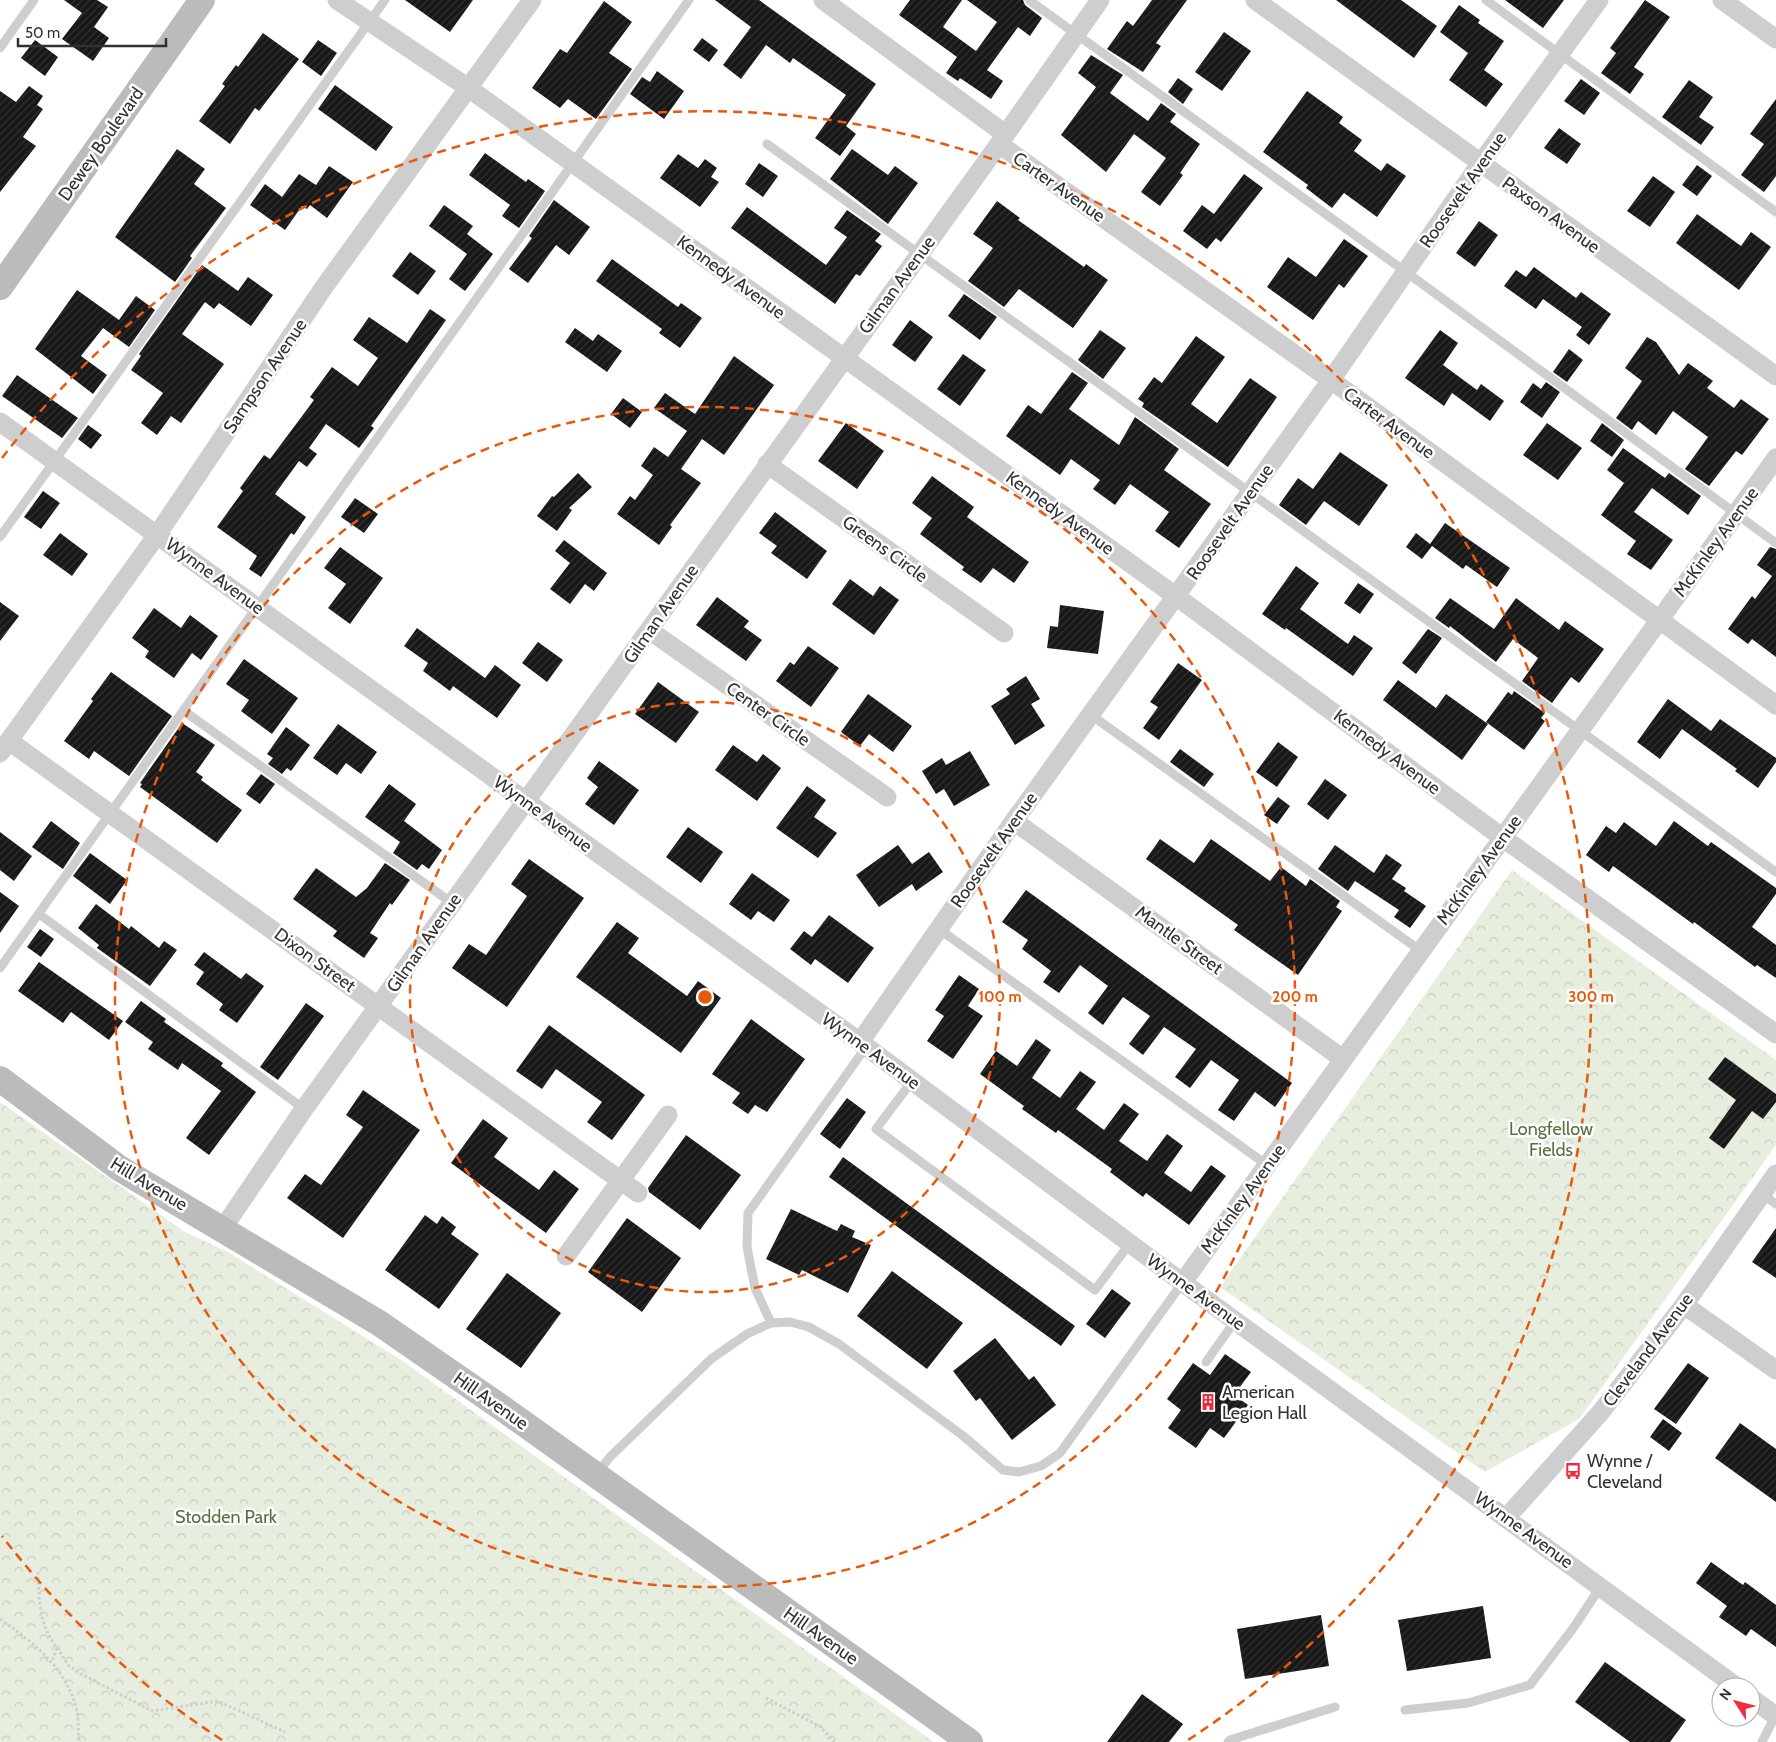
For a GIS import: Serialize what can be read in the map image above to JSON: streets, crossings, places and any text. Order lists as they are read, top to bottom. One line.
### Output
{"streets":{"street":["Dewey Boulevard","Carter Avenue","Roosevelt Avenue","Paxson Avenue","Kennedy Avenue","Gilman Avenue","Sampson Avenue","McKinley Avenue","Greens Circle","Wynne Avenue","Center Circle","Mantle Street","Dixon Street","Hill Avenue","Cleveland Avenue"]},"crossings":[["Carter Avenue","Roosevelt Avenue"],["Carter Avenue","Gilman Avenue"],["Carter Avenue","McKinley Avenue"],["Roosevelt Avenue","Paxson Avenue"],["Roosevelt Avenue","Kennedy Avenue"],["Roosevelt Avenue","Wynne Avenue"],["Roosevelt Avenue","Mantle Street"],["Kennedy Avenue","Gilman Avenue"],["Kennedy Avenue","Sampson Avenue"],["Kennedy Avenue","McKinley Avenue"],["Gilman Avenue","Greens Circle"],["Gilman Avenue","Wynne Avenue"],["Gilman Avenue","Center Circle"],["Gilman Avenue","Dixon Street"],["Gilman Avenue","Hill Avenue"],["Sampson Avenue","Wynne Avenue"],["Sampson Avenue","Dixon Street"],["McKinley Avenue","Wynne Avenue"],["McKinley Avenue","Mantle Street"],["Wynne Avenue","Cleveland Avenue"]],"parks":["Longfellow Fields","Stodden Park"],"places":{"building":["American Legion Hall"],"bus stop":["Wynne / Cleveland"]},"scale_bar":"50 m","north":"top left","rings":["100 m","200 m","300 m"]}
